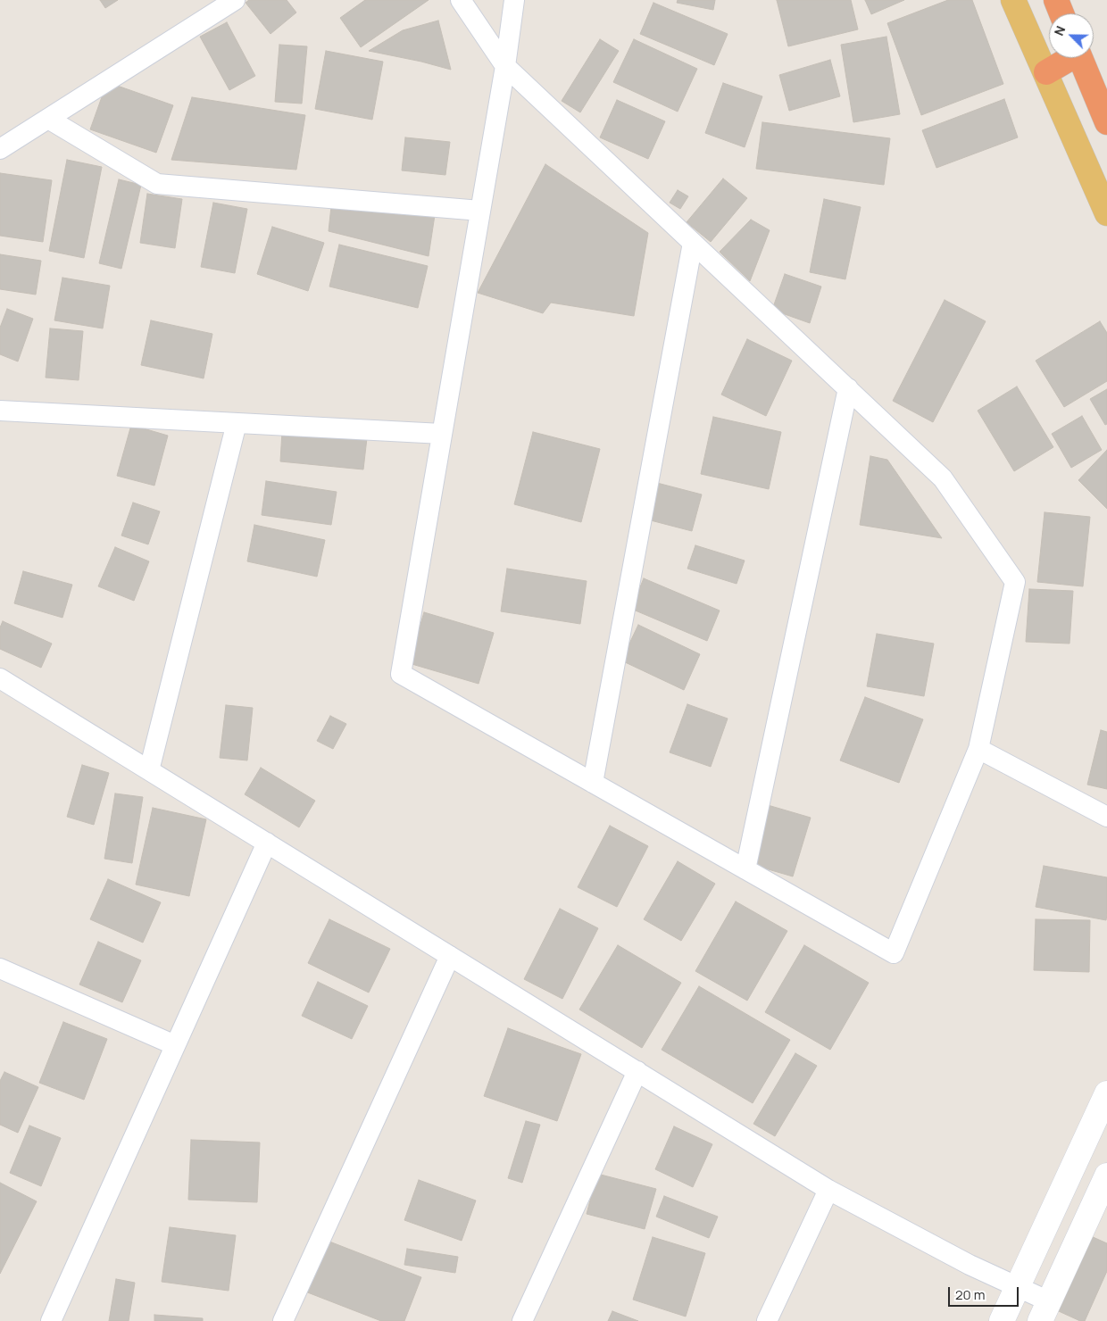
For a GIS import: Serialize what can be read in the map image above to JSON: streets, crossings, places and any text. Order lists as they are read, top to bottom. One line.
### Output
{"scale_bar":"20 m","north":"top left"}
